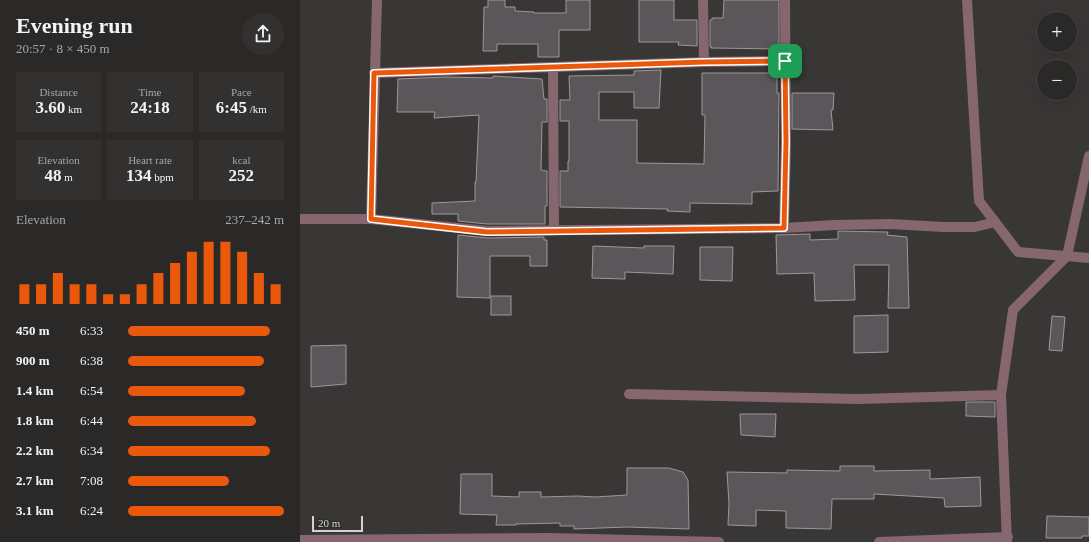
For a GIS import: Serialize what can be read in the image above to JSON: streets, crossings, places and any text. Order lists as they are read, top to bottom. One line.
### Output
{"scale_bar":"20 m","page":{"heading":["Evening run","20:57 · 8 × 450 m"],"map_buttons":["+","−"],"stats":[["Distance","3.60 km"],["Time","24:18"],["Pace","6:45 /km"],["Elevation","48 m"],["Heart rate","134 bpm"],["kcal","252"]],"chart":["Elevation","237–242 m"],"list":[{"name":"450 m","note":"6:33"},{"name":"900 m","note":"6:38"},{"name":"1.4 km","note":"6:54"},{"name":"1.8 km","note":"6:44"},{"name":"2.2 km","note":"6:34"},{"name":"2.7 km","note":"7:08"},{"name":"3.1 km","note":"6:24"}],"scale":"20 m"}}
